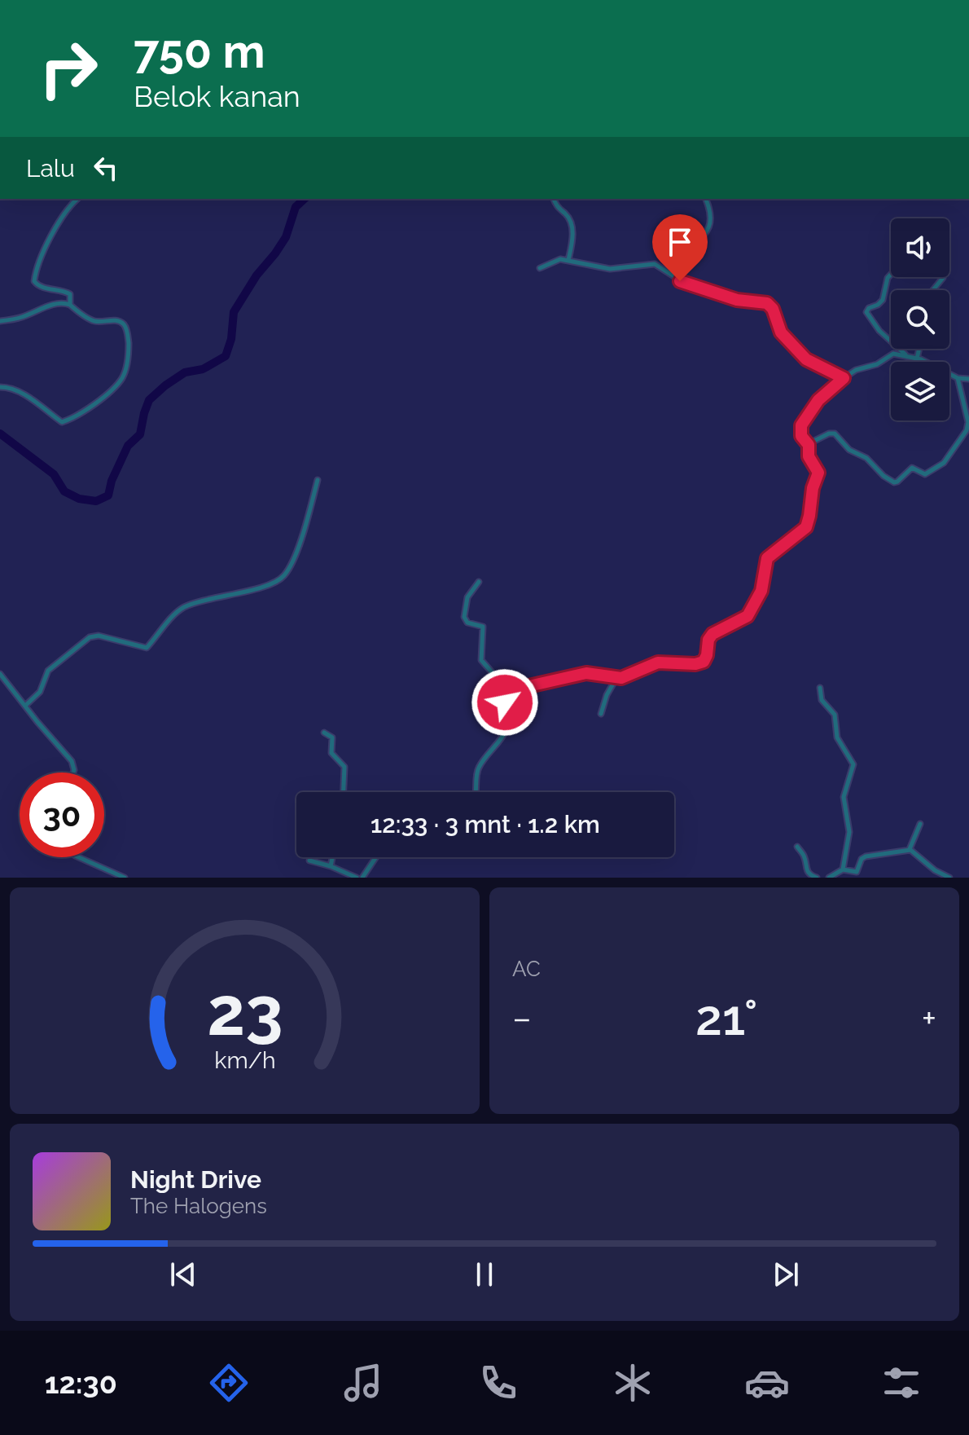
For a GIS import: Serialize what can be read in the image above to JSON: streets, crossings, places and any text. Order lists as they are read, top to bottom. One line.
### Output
{"page":{"turn":["750 m","Belok kanan"],"then":"Lalu","limit":"30","trip":"12:33 · 3 mnt · 1.2 km","tile":"AC","heat":["−","21°","+"],"song":["Night Drive","The Halogens"],"tabs":"12:30","gauge":["23","km/h"]}}
